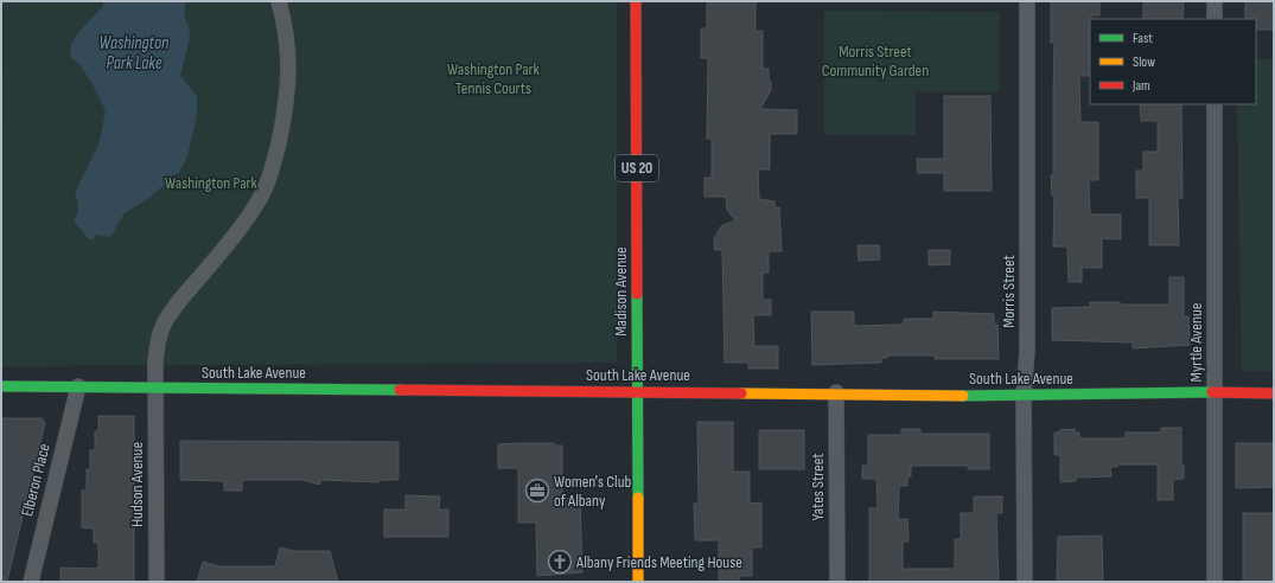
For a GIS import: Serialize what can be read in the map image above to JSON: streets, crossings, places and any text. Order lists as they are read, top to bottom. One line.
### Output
{"streets":{"street":["US 20","Madison Avenue","Morris Street","Myrtle Avenue","South Lake Avenue","Elberon Place","Hudson Avenue","Yates Street"]},"crossings":[["Madison Avenue","South Lake Avenue"],["Morris Street","South Lake Avenue"],["Myrtle Avenue","South Lake Avenue"],["South Lake Avenue","Elberon Place"],["South Lake Avenue","Hudson Avenue"],["South Lake Avenue","Yates Street"]],"water":["Washington Park Lake"],"parks":["Morris Street Community Garden","Washington Park Tennis Courts","Washington Park"],"places":{"office":["Women's Club of Albany"],"church":["Albany Friends Meeting House"]},"legend":["Fast","Slow","Jam"]}
